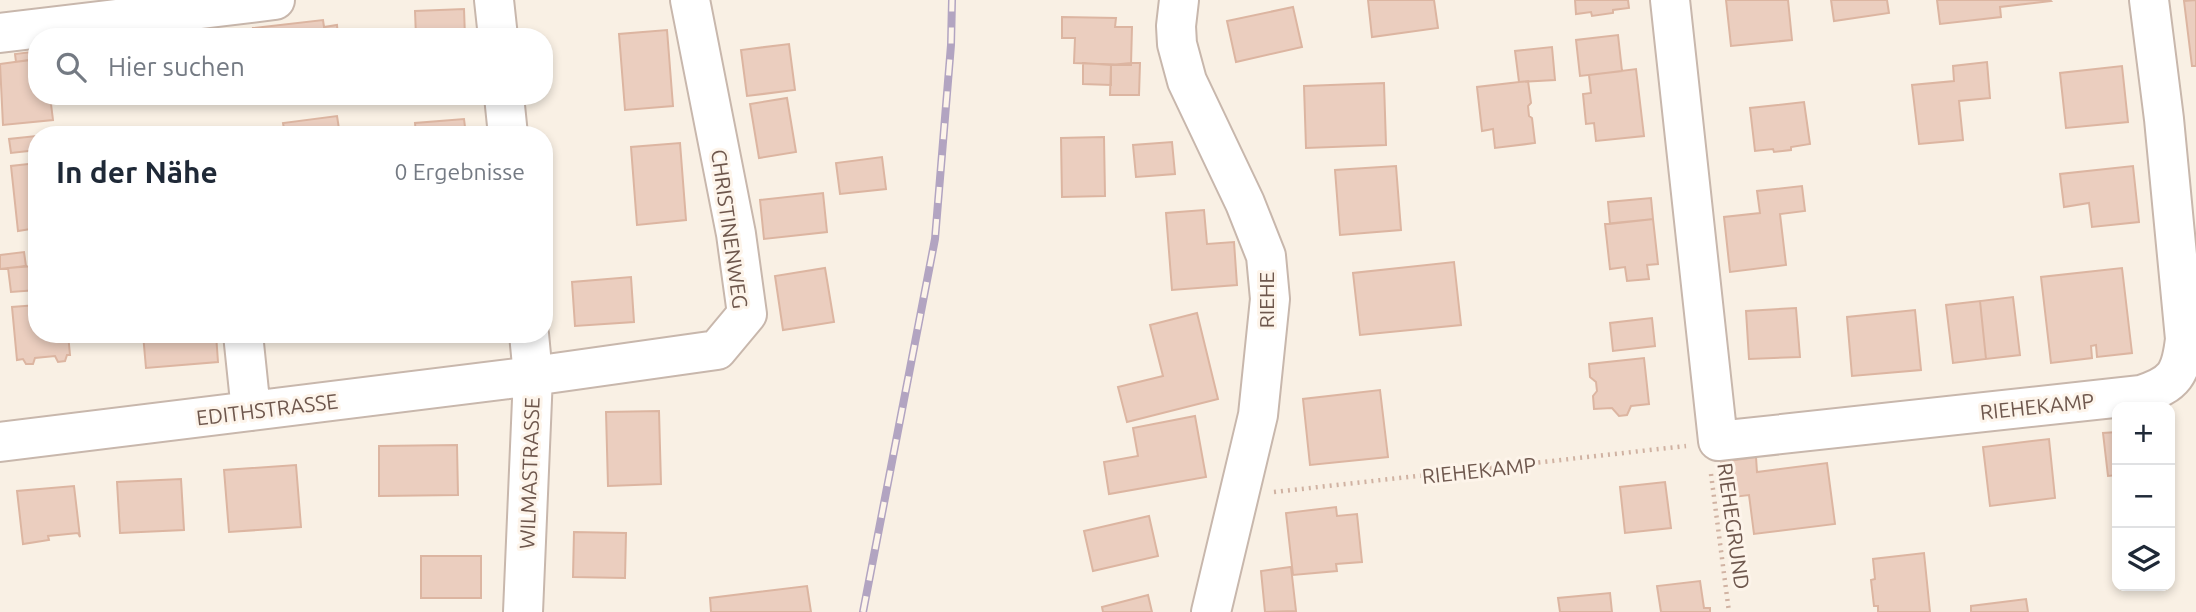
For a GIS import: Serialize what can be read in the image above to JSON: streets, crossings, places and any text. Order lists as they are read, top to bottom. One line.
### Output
{"streets":{"street":["CHRISTINENWEG","RIEHE","RIEHEKAMP","EDITHSTRASSE","WILMASTRASSE"],"path":["RIEHEGRUND"]},"crossings":[["CHRISTINENWEG","EDITHSTRASSE"],["CHRISTINENWEG","WILMASTRASSE"],["RIEHE","RIEHEKAMP"],["RIEHEKAMP","RIEHEGRUND"],["EDITHSTRASSE","WILMASTRASSE"]],"page":{"search":"Hier suchen","heading":["In der Nähe","0 Ergebnisse"],"map_buttons":["+","−"]}}
